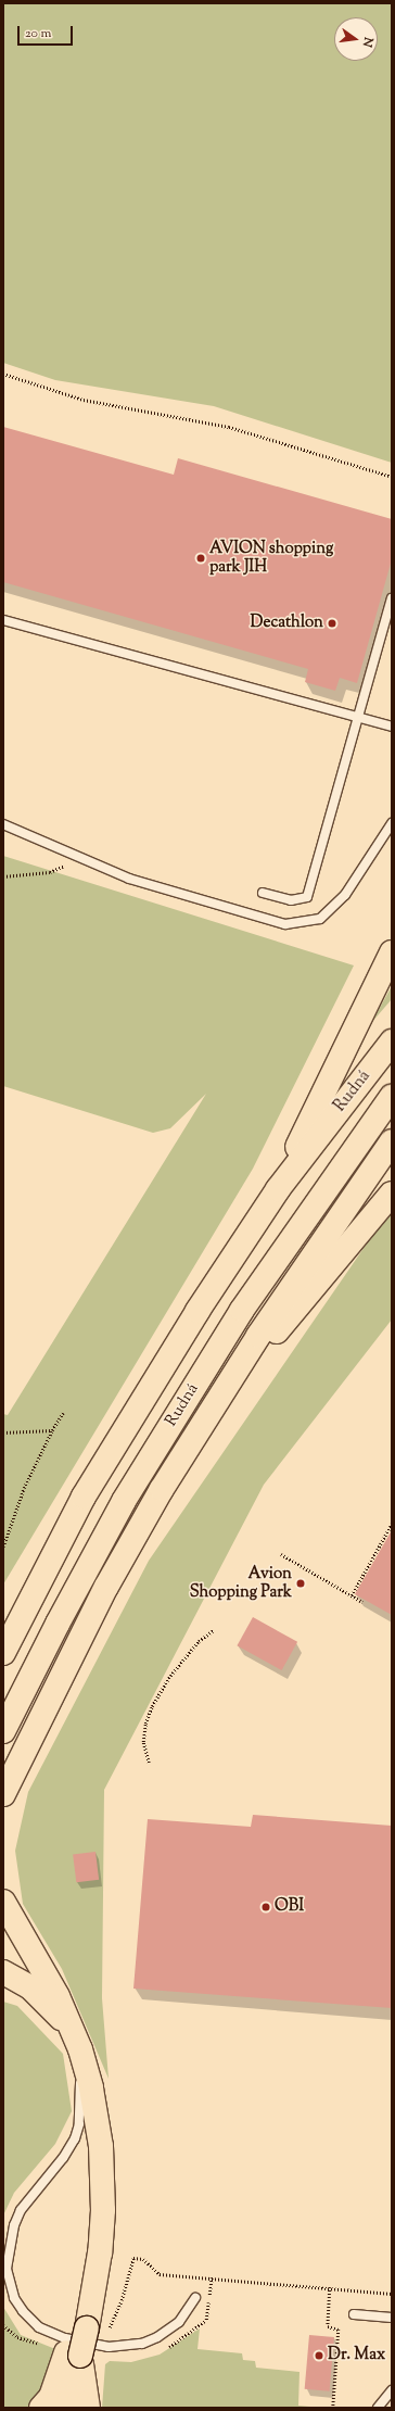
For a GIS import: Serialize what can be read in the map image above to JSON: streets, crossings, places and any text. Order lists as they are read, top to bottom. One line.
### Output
{"streets":{"highway":["Rudná"]},"places":["AVION shopping park JIH","Decathlon","Avion Shopping Park","OBI","Dr. Max"],"scale_bar":"20 m","north":"right"}
